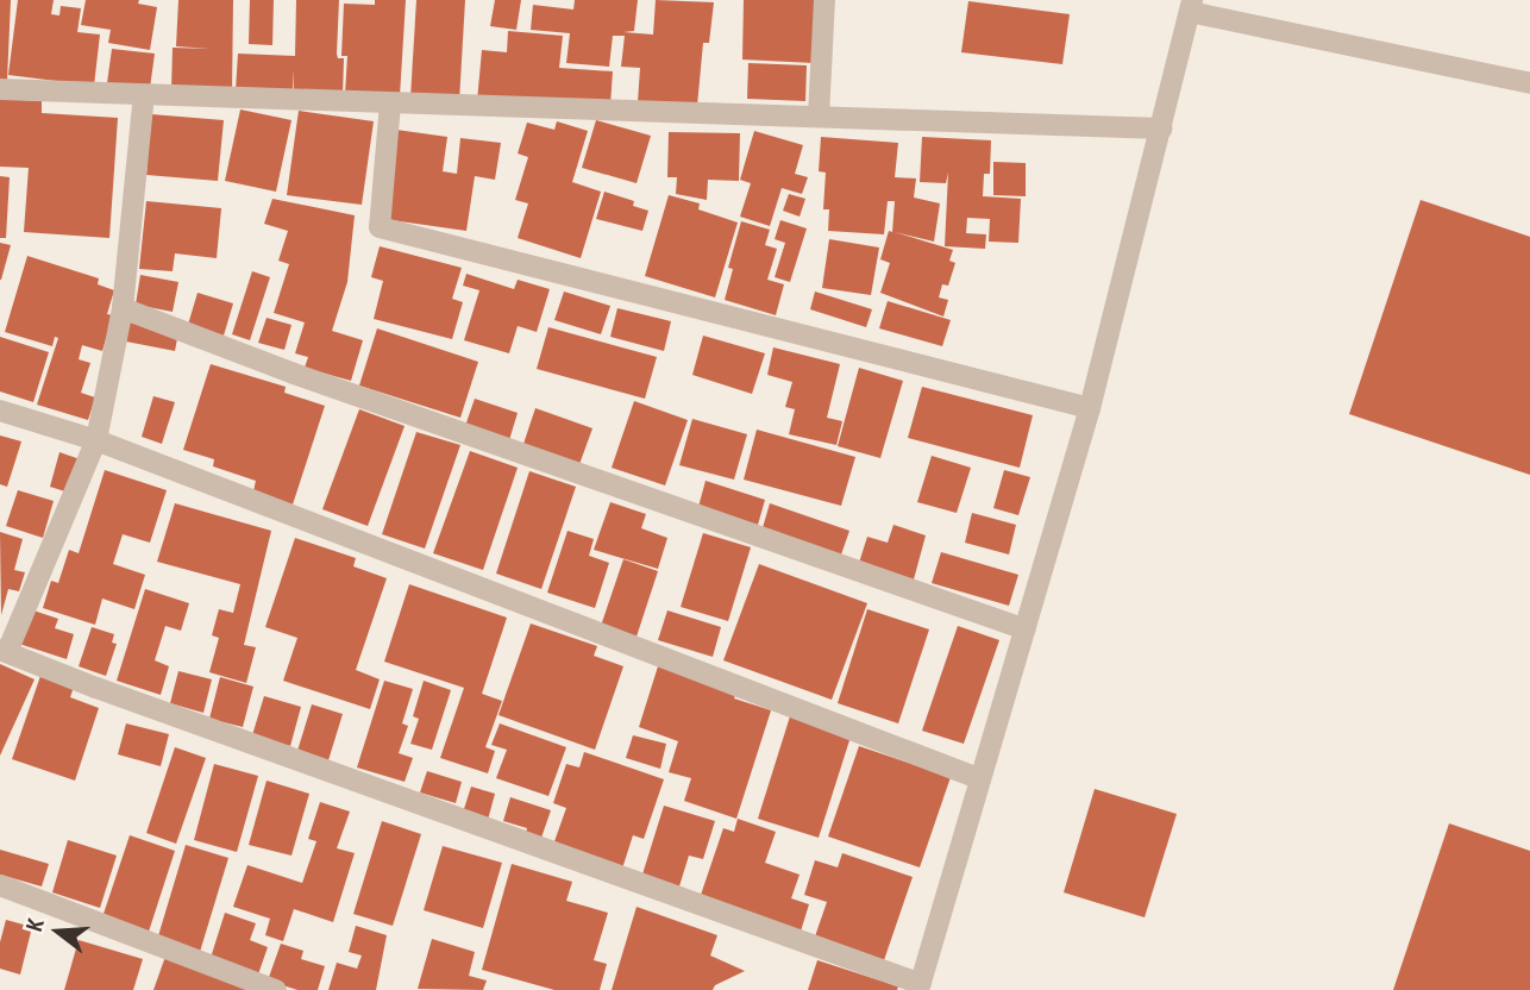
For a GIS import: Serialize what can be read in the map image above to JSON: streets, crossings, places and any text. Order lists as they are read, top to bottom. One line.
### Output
{"north":"left"}
